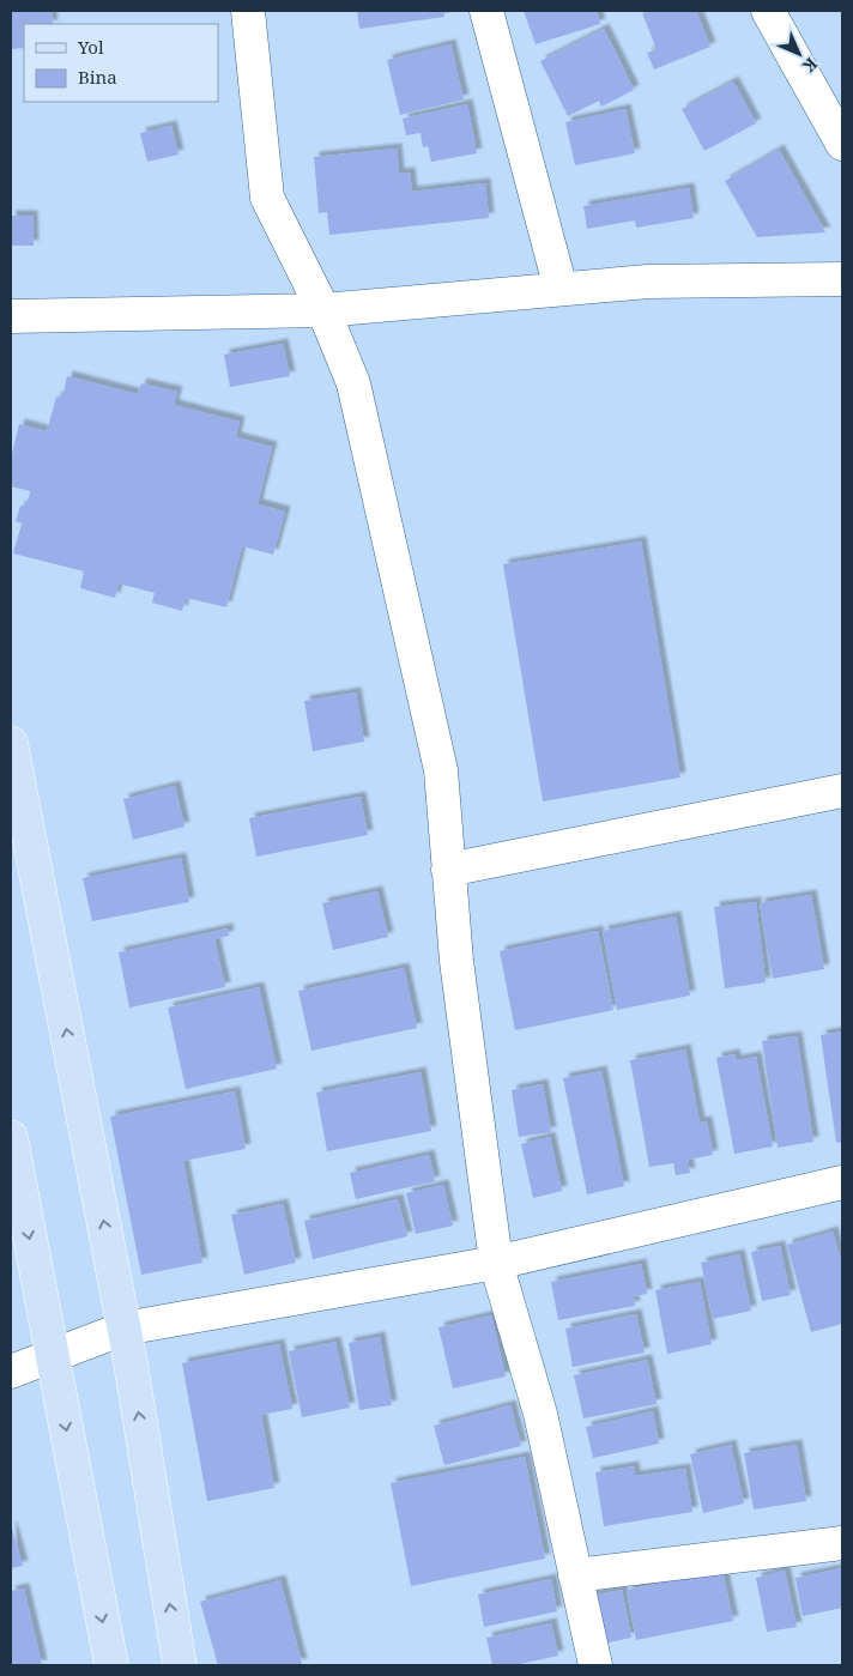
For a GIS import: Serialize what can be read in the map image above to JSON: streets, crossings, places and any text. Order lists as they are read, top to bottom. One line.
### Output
{"legend":["Yol","Bina"],"north":"bottom right"}
